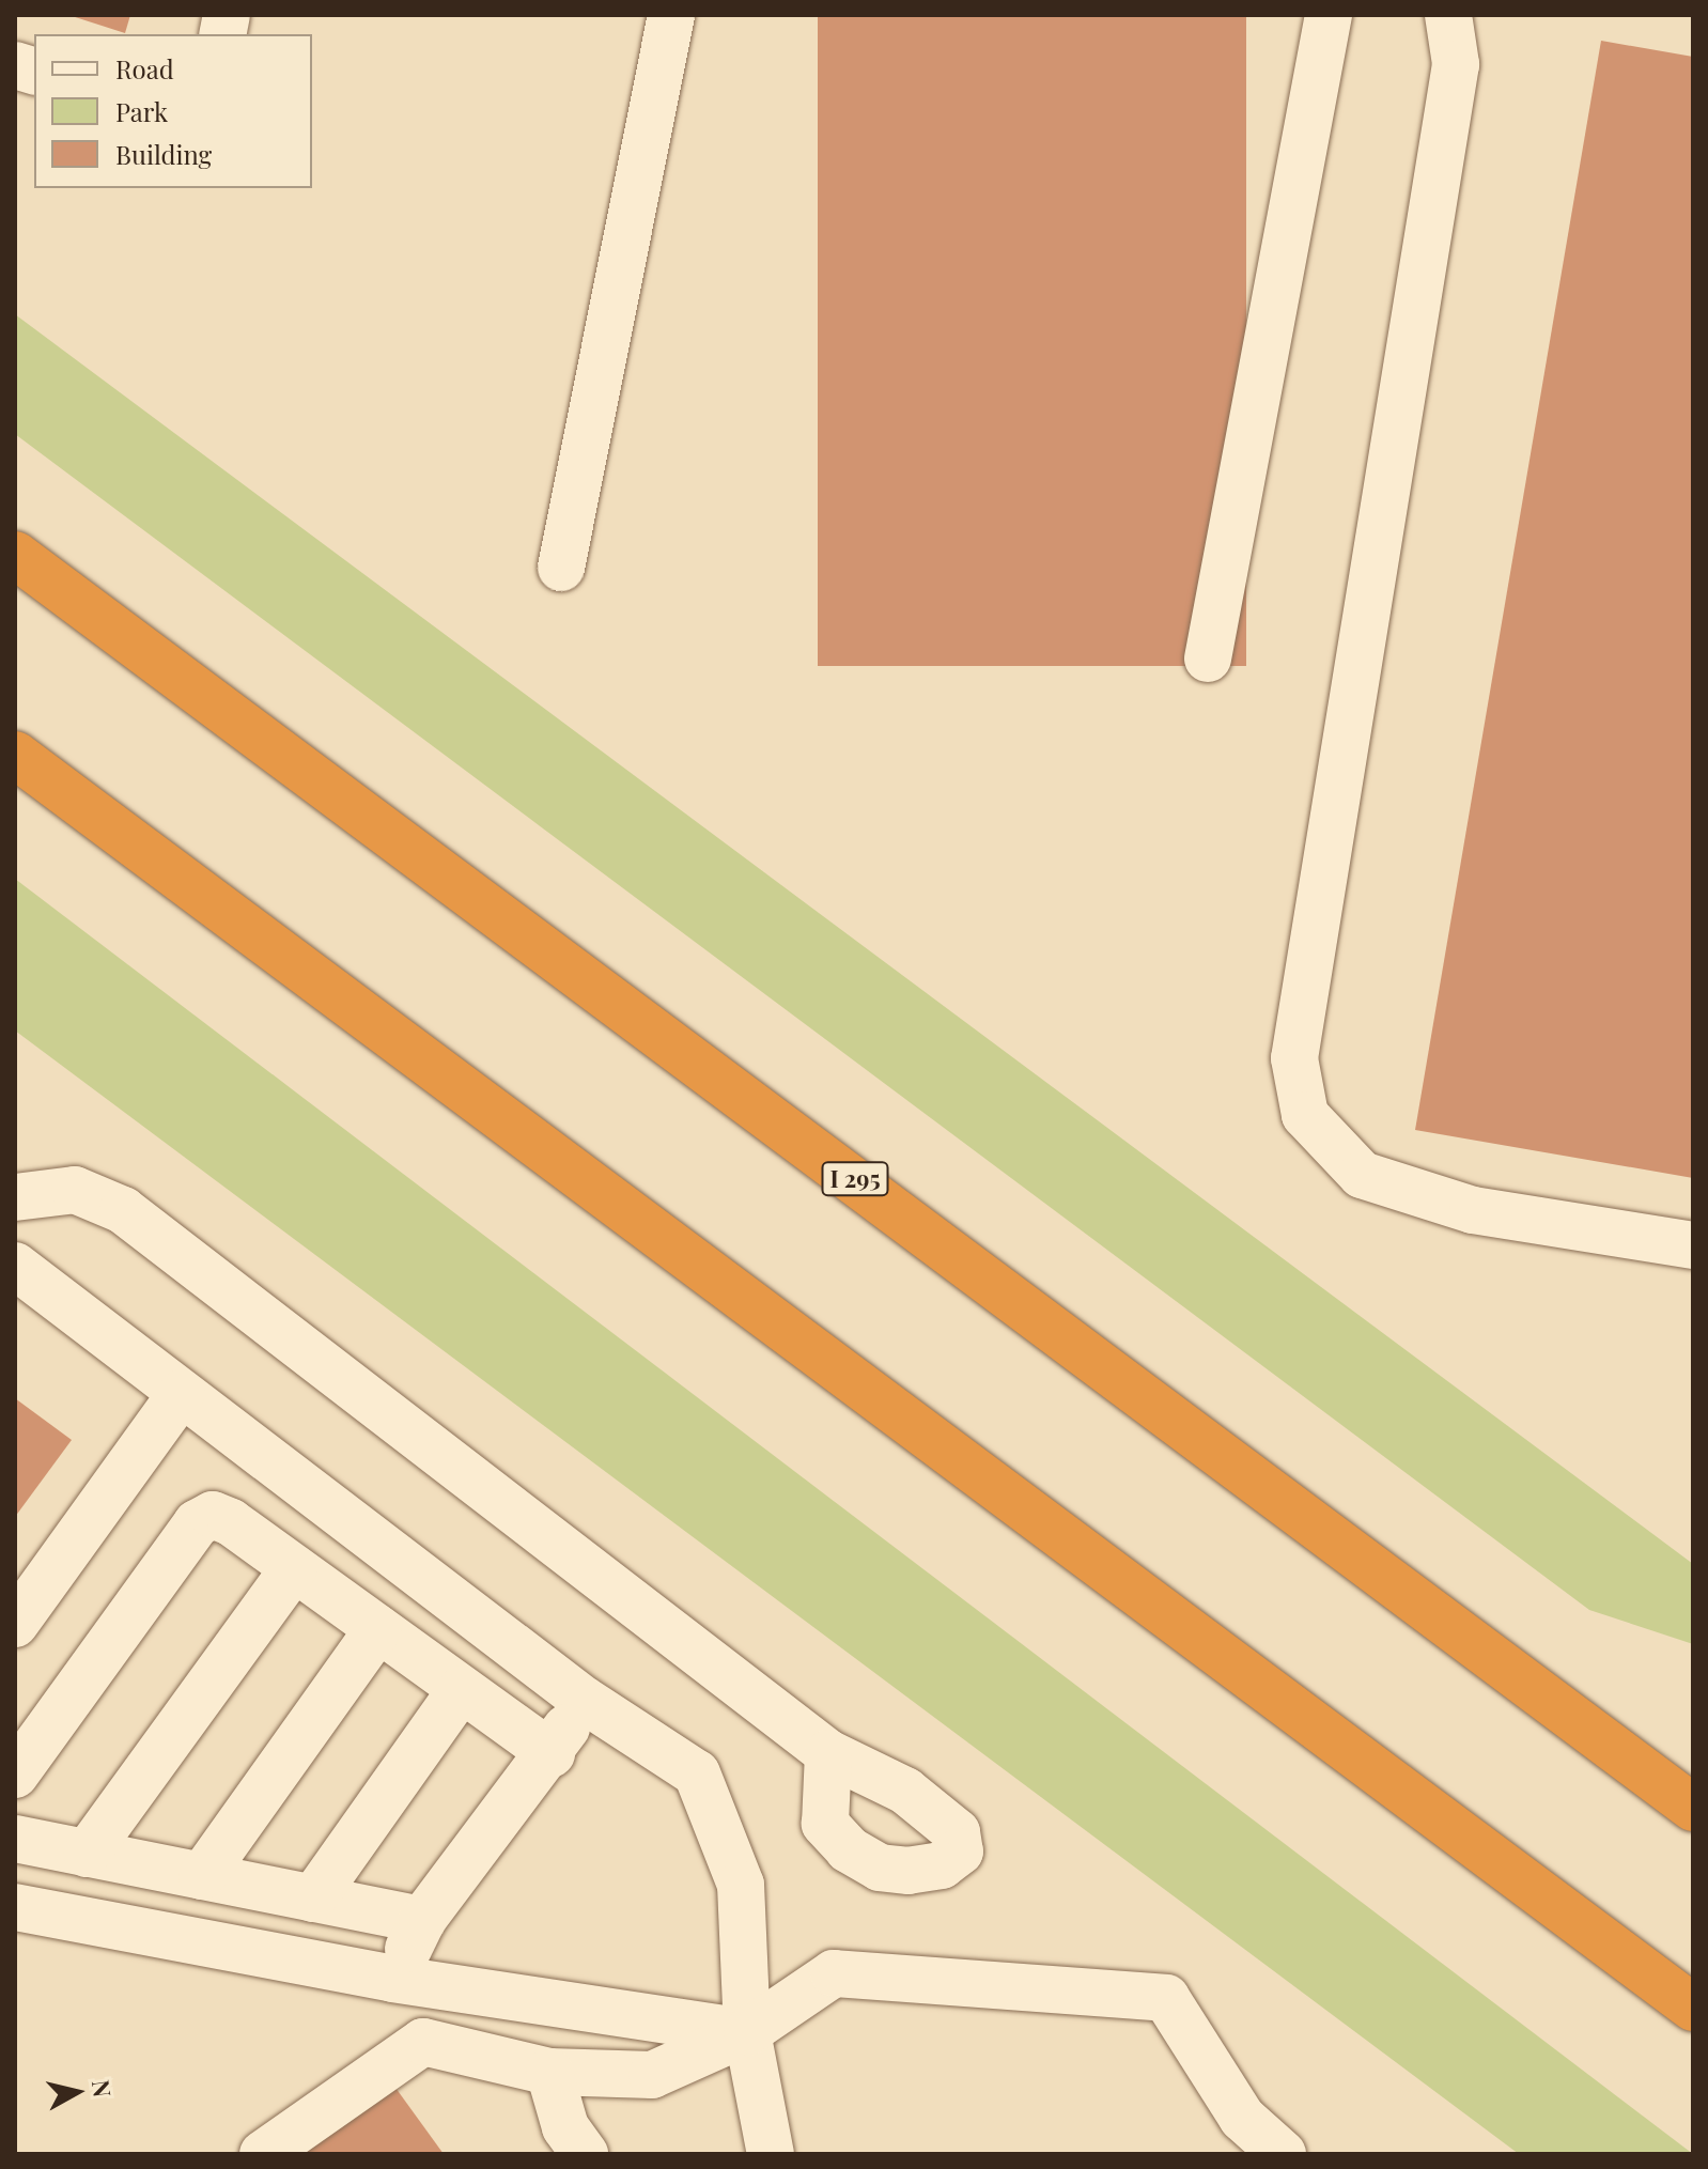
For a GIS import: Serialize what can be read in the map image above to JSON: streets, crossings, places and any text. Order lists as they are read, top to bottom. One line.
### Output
{"streets":{"highway":["I 295"]},"legend":["Road","Park","Building"],"north":"right"}
